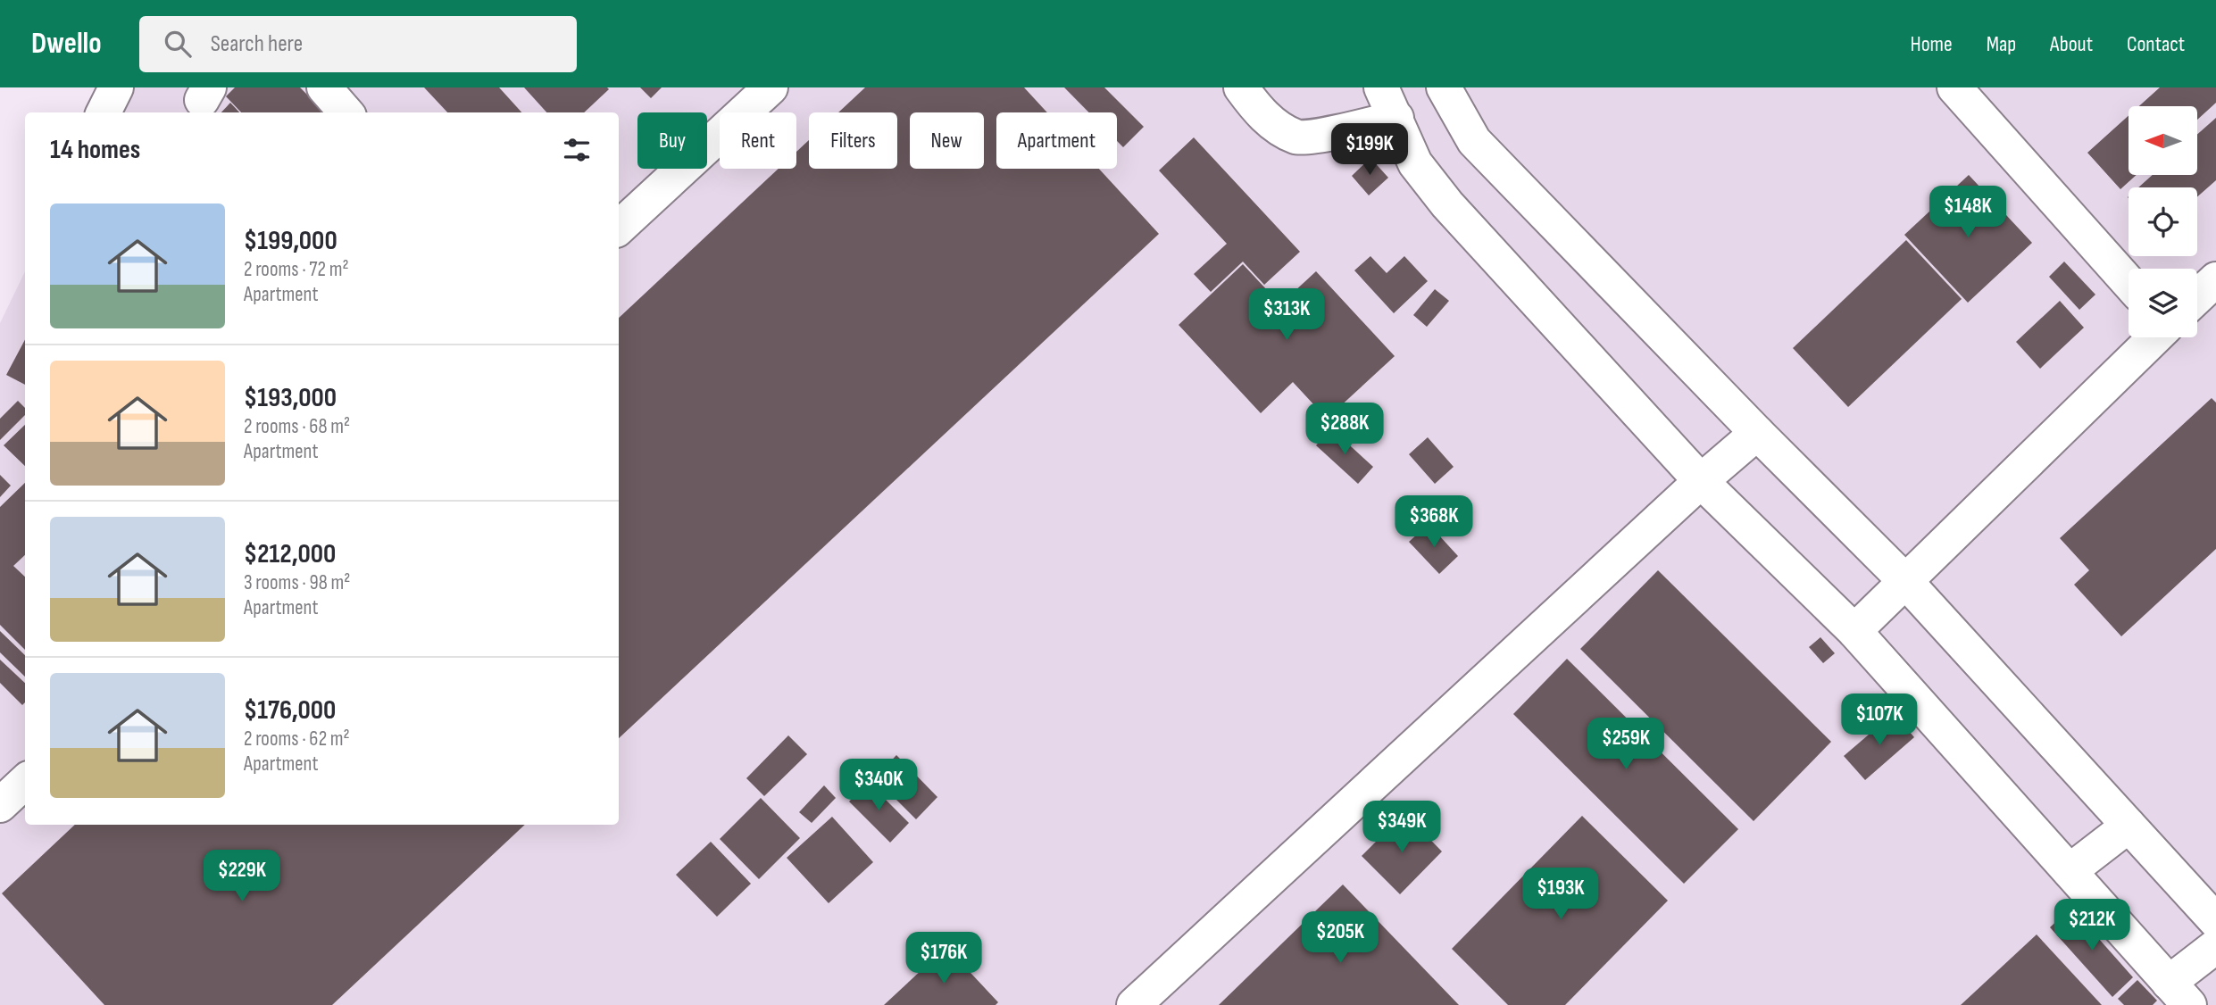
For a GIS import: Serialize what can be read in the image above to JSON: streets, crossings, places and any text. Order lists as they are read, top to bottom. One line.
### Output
{"north":"left","page":{"header":"Dwello","search":"Search here","nav":["Home","Map","About","Contact"],"chip":["Buy","Rent","Filters","New","Apartment"],"heading":"14 homes","price":["$199K","$148K","$313K","$288K","$368K","$107K","$259K","$340K","$349K","$229K","$193K","$212K","$205K","$176K"],"list":[{"name":"$199,000","note":"2 rooms · 72 m² · Apartment"},{"name":"$193,000","note":"2 rooms · 68 m² · Apartment"},{"name":"$212,000","note":"3 rooms · 98 m² · Apartment"},{"name":"$176,000","note":"2 rooms · 62 m² · Apartment"}]}}
